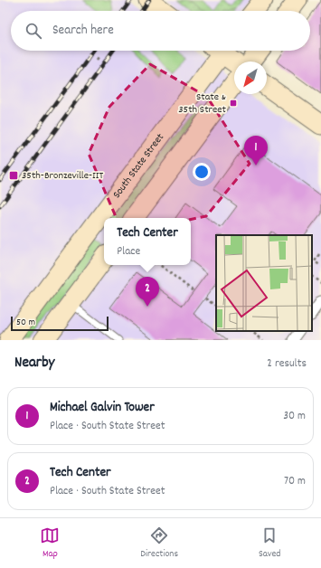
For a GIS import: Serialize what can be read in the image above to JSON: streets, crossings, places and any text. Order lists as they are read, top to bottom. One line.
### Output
{"streets":{"main road":["South State Street"]},"places":{"transit":["State & 35th Street","35th-Bronzeville-IIT"]},"scale_bar":"50 m","north":"bottom left","page":{"search":"Search here","pins":["1","2"],"popup":["Tech Center","Place"],"scale":"50 m","heading":["Nearby","2 results"],"list":[{"mark":"1","name":"Michael Galvin Tower","note":"Place · South State Street","value":"30 m"},{"mark":"2","name":"Tech Center","note":"Place · South State Street","value":"70 m"}],"nav":["Map","Directions","Saved"]}}
